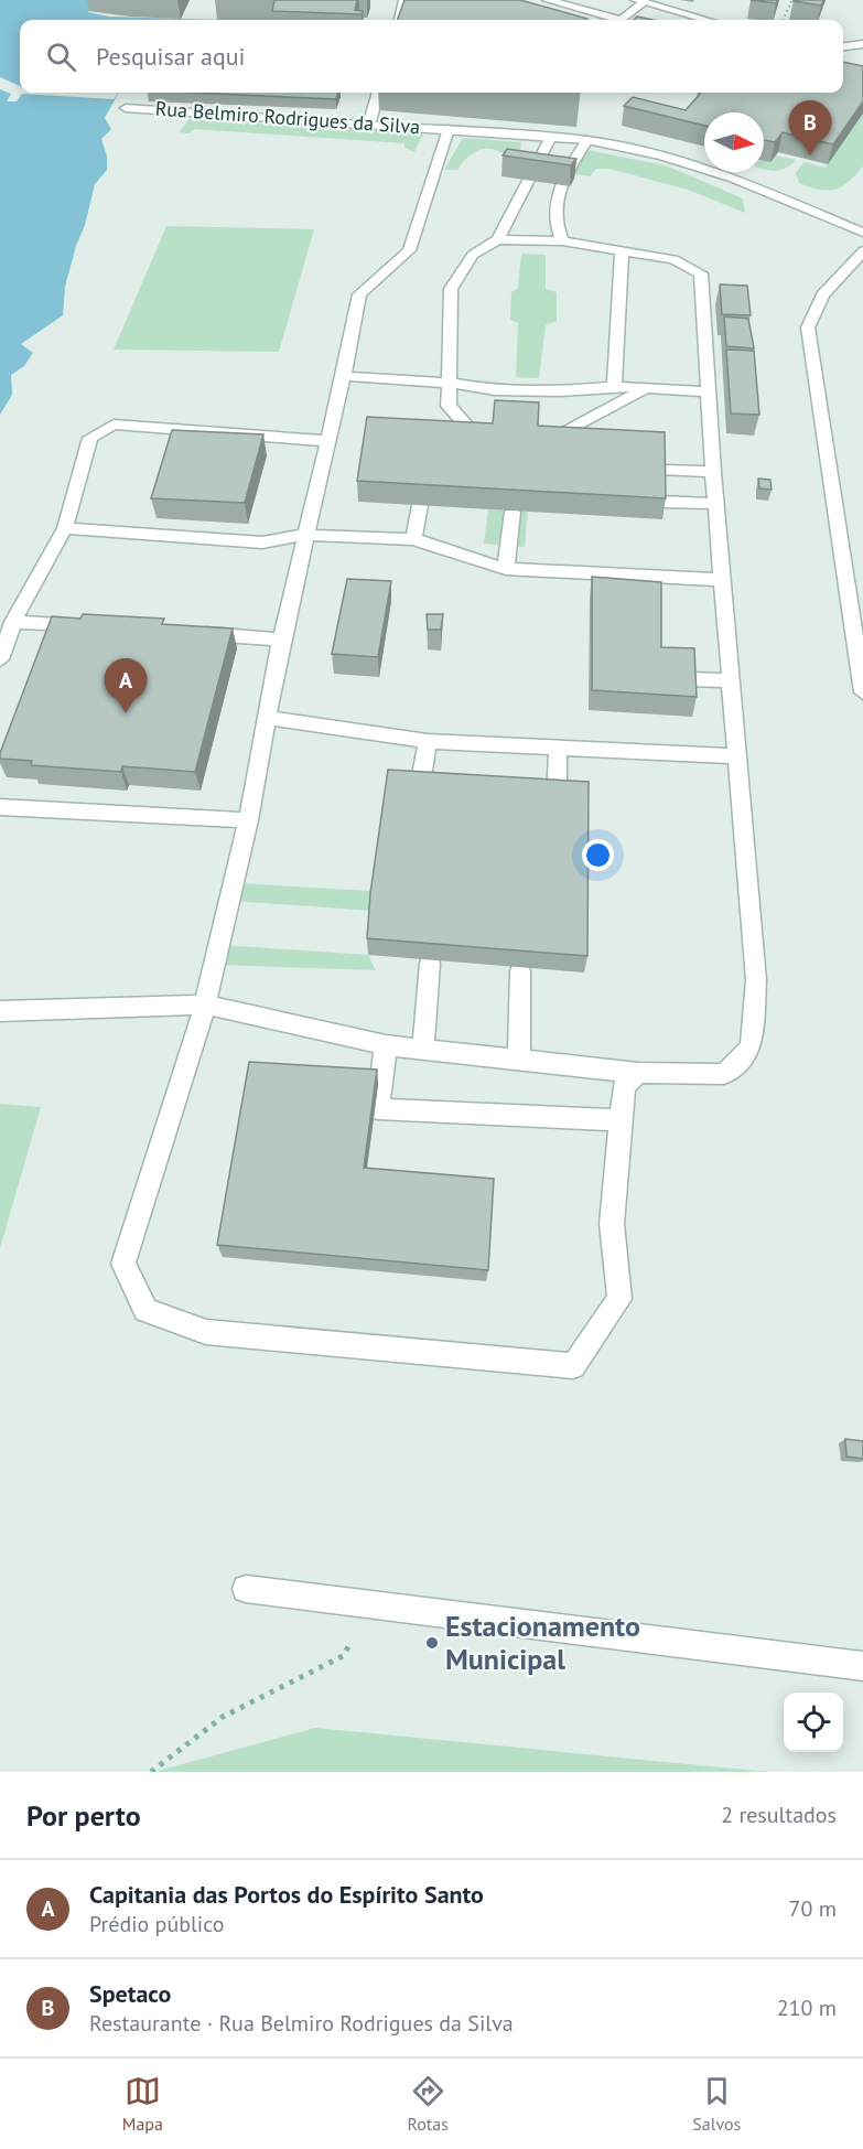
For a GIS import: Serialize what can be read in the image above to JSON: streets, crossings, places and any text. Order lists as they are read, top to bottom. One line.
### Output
{"streets":{"street":["Rua Belmiro Rodrigues da Silva"]},"places":["Estacionamento Municipal"],"north":"right","page":{"search":"Pesquisar aqui","pins":["B","A"],"heading":["Por perto","2 resultados"],"list":[{"mark":"A","name":"Capitania das Portos do Espírito Santo","note":"Prédio público","value":"70 m"},{"mark":"B","name":"Spetaco","note":"Restaurante · Rua Belmiro Rodrigues da Silva","value":"210 m"}],"nav":["Mapa","Rotas","Salvos"]}}
